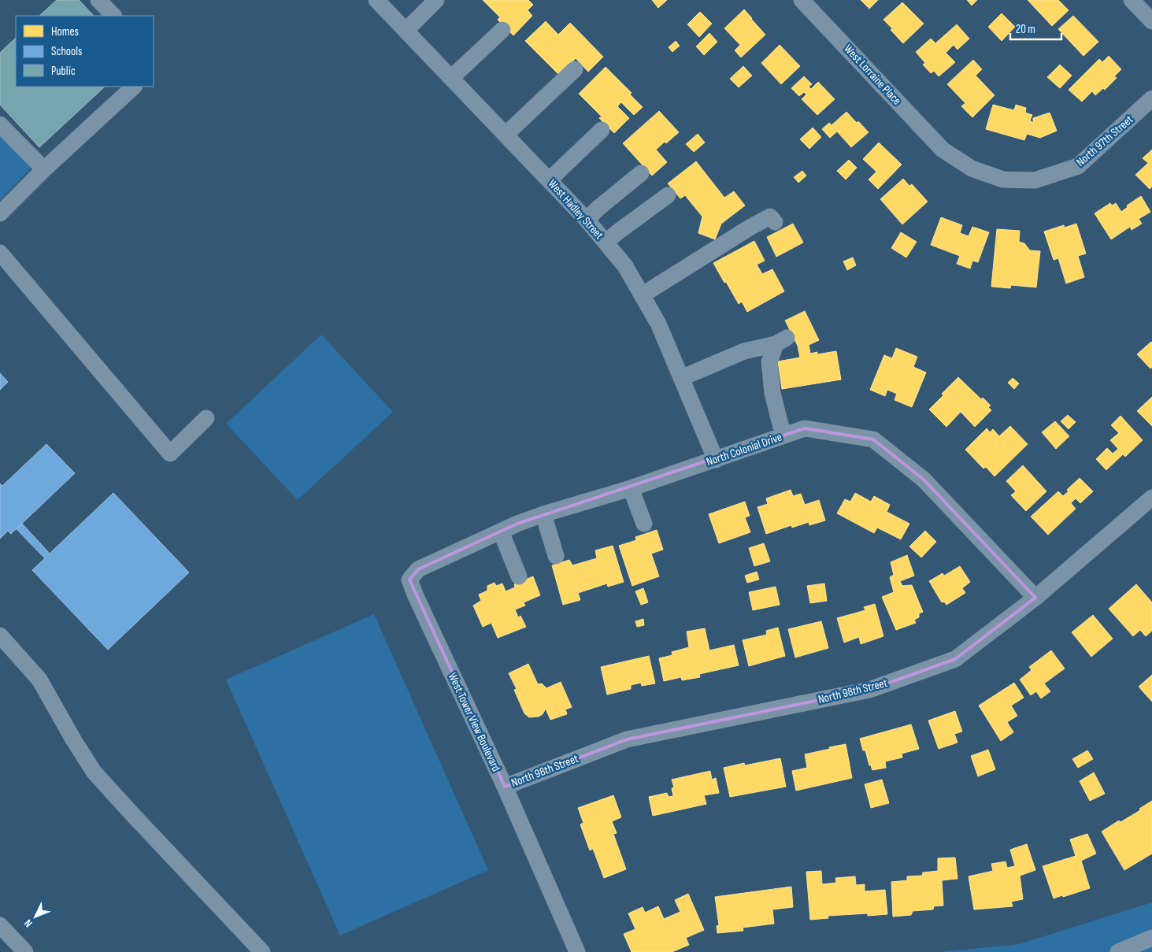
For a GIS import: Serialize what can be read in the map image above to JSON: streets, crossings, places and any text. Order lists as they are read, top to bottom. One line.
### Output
{"streets":{"street":["West Lorraine Place","North 97th Street","West Hadley Street","North Colonial Drive","North 98th Street","West Tower View Boulevard"]},"crossings":[["West Lorraine Place","North 97th Street"],["West Hadley Street","North Colonial Drive"],["North Colonial Drive","North 98th Street"],["North Colonial Drive","West Tower View Boulevard"],["North 98th Street","West Tower View Boulevard"]],"legend":["Homes","Schools","Public"],"scale_bar":"20 m","north":"bottom left"}
